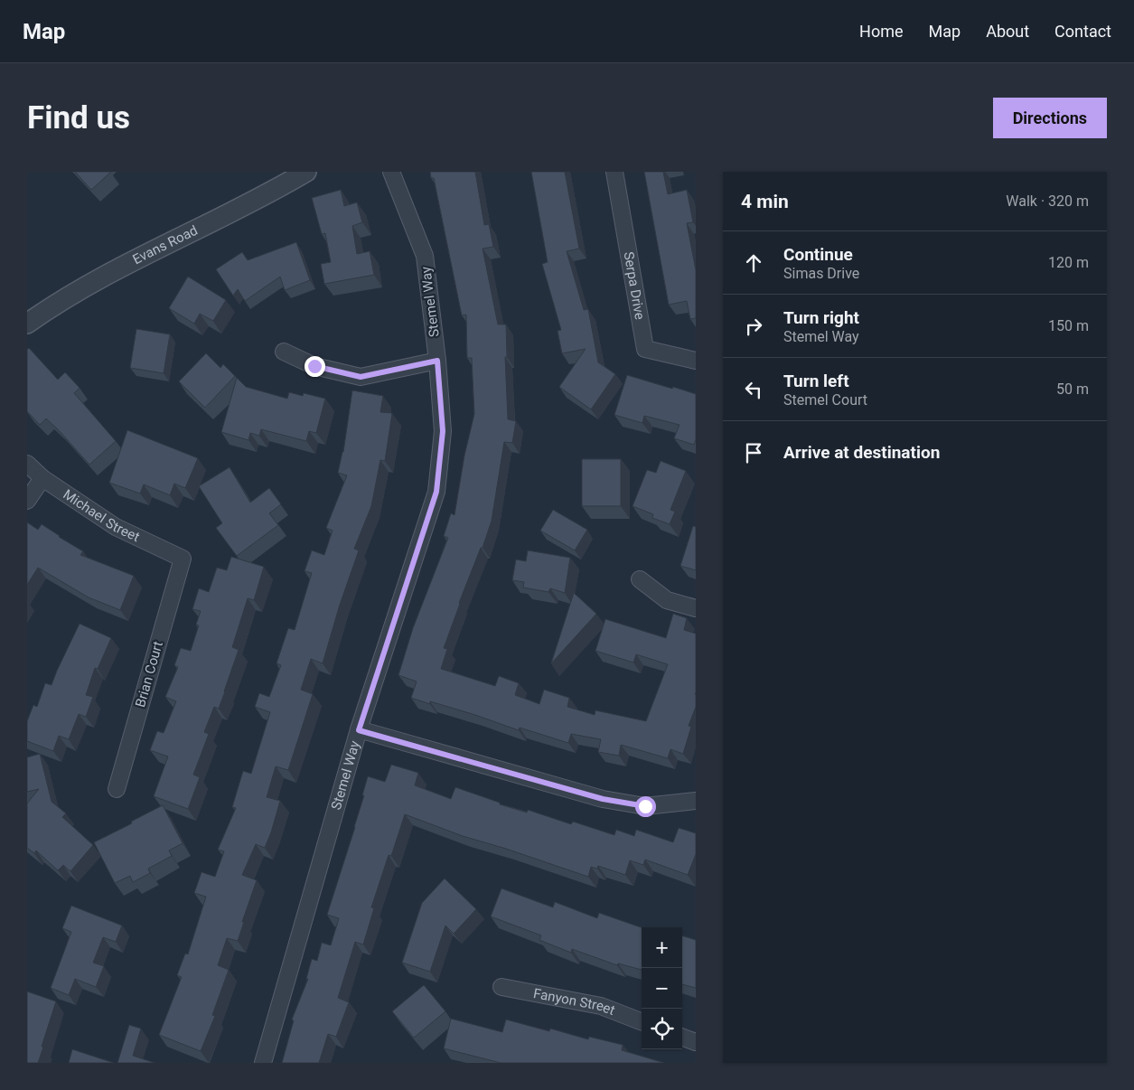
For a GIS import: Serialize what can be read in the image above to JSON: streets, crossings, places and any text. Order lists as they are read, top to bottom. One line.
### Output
{"streets":{"street":["Evans Road","Serpa Drive","Stemel Way","Michael Street","Brian Court","Fanyon Street"]},"crossings":[["Michael Street","Brian Court"]],"page":{"header":"Map","nav":["Home","Map","About","Contact"],"buttons":"Directions","title":"Find us","heading":["4 min","Walk · 320 m"],"list":[["Continue","Simas Drive","120 m"],["Turn right","Stemel Way","150 m"],["Turn left","Stemel Court","50 m"],"Arrive at destination"],"map_buttons":["+","−"]}}
